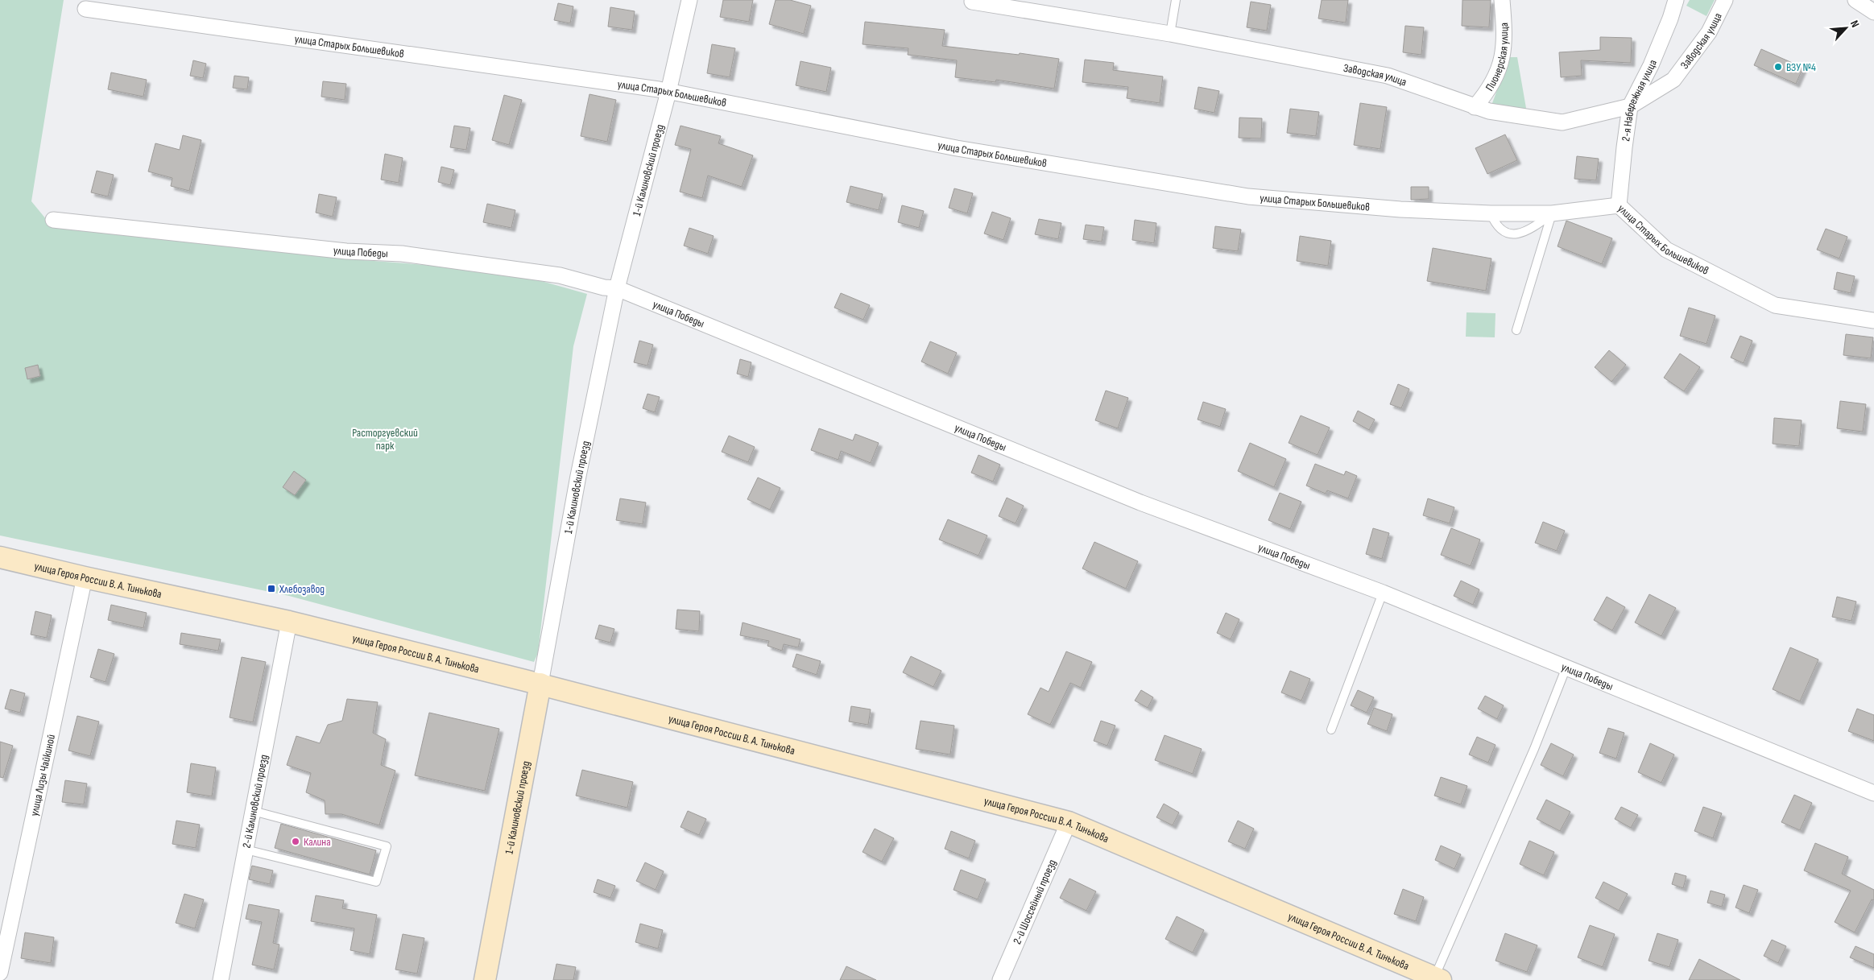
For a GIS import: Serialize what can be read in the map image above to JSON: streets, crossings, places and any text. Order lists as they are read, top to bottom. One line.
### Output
{"streets":{"street":["Заводская улица","улица Старых Большевиков","Пионерская улица","2-я Набережная улица","1-й Калиновский проезд","улица Победы","улица Героя России В. А. Тинькова","улица Лизы Чайкиной","2-й Калиновский проезд","2-й Шоссейный проезд"]},"crossings":[["Заводская улица","Пионерская улица"],["Заводская улица","2-я Набережная улица"],["улица Старых Большевиков","2-я Набережная улица"],["улица Старых Большевиков","1-й Калиновский проезд"],["1-й Калиновский проезд","улица Победы"],["1-й Калиновский проезд","улица Героя России В. А. Тинькова"],["улица Героя России В. А. Тинькова","улица Лизы Чайкиной"],["улица Героя России В. А. Тинькова","2-й Калиновский проезд"],["улица Героя России В. А. Тинькова","2-й Шоссейный проезд"]],"parks":["Расторгуевский парк"],"places":{"other":["ВЗУ №4","Калина"],"transit":["Хлебозавод"]},"north":"top right"}
